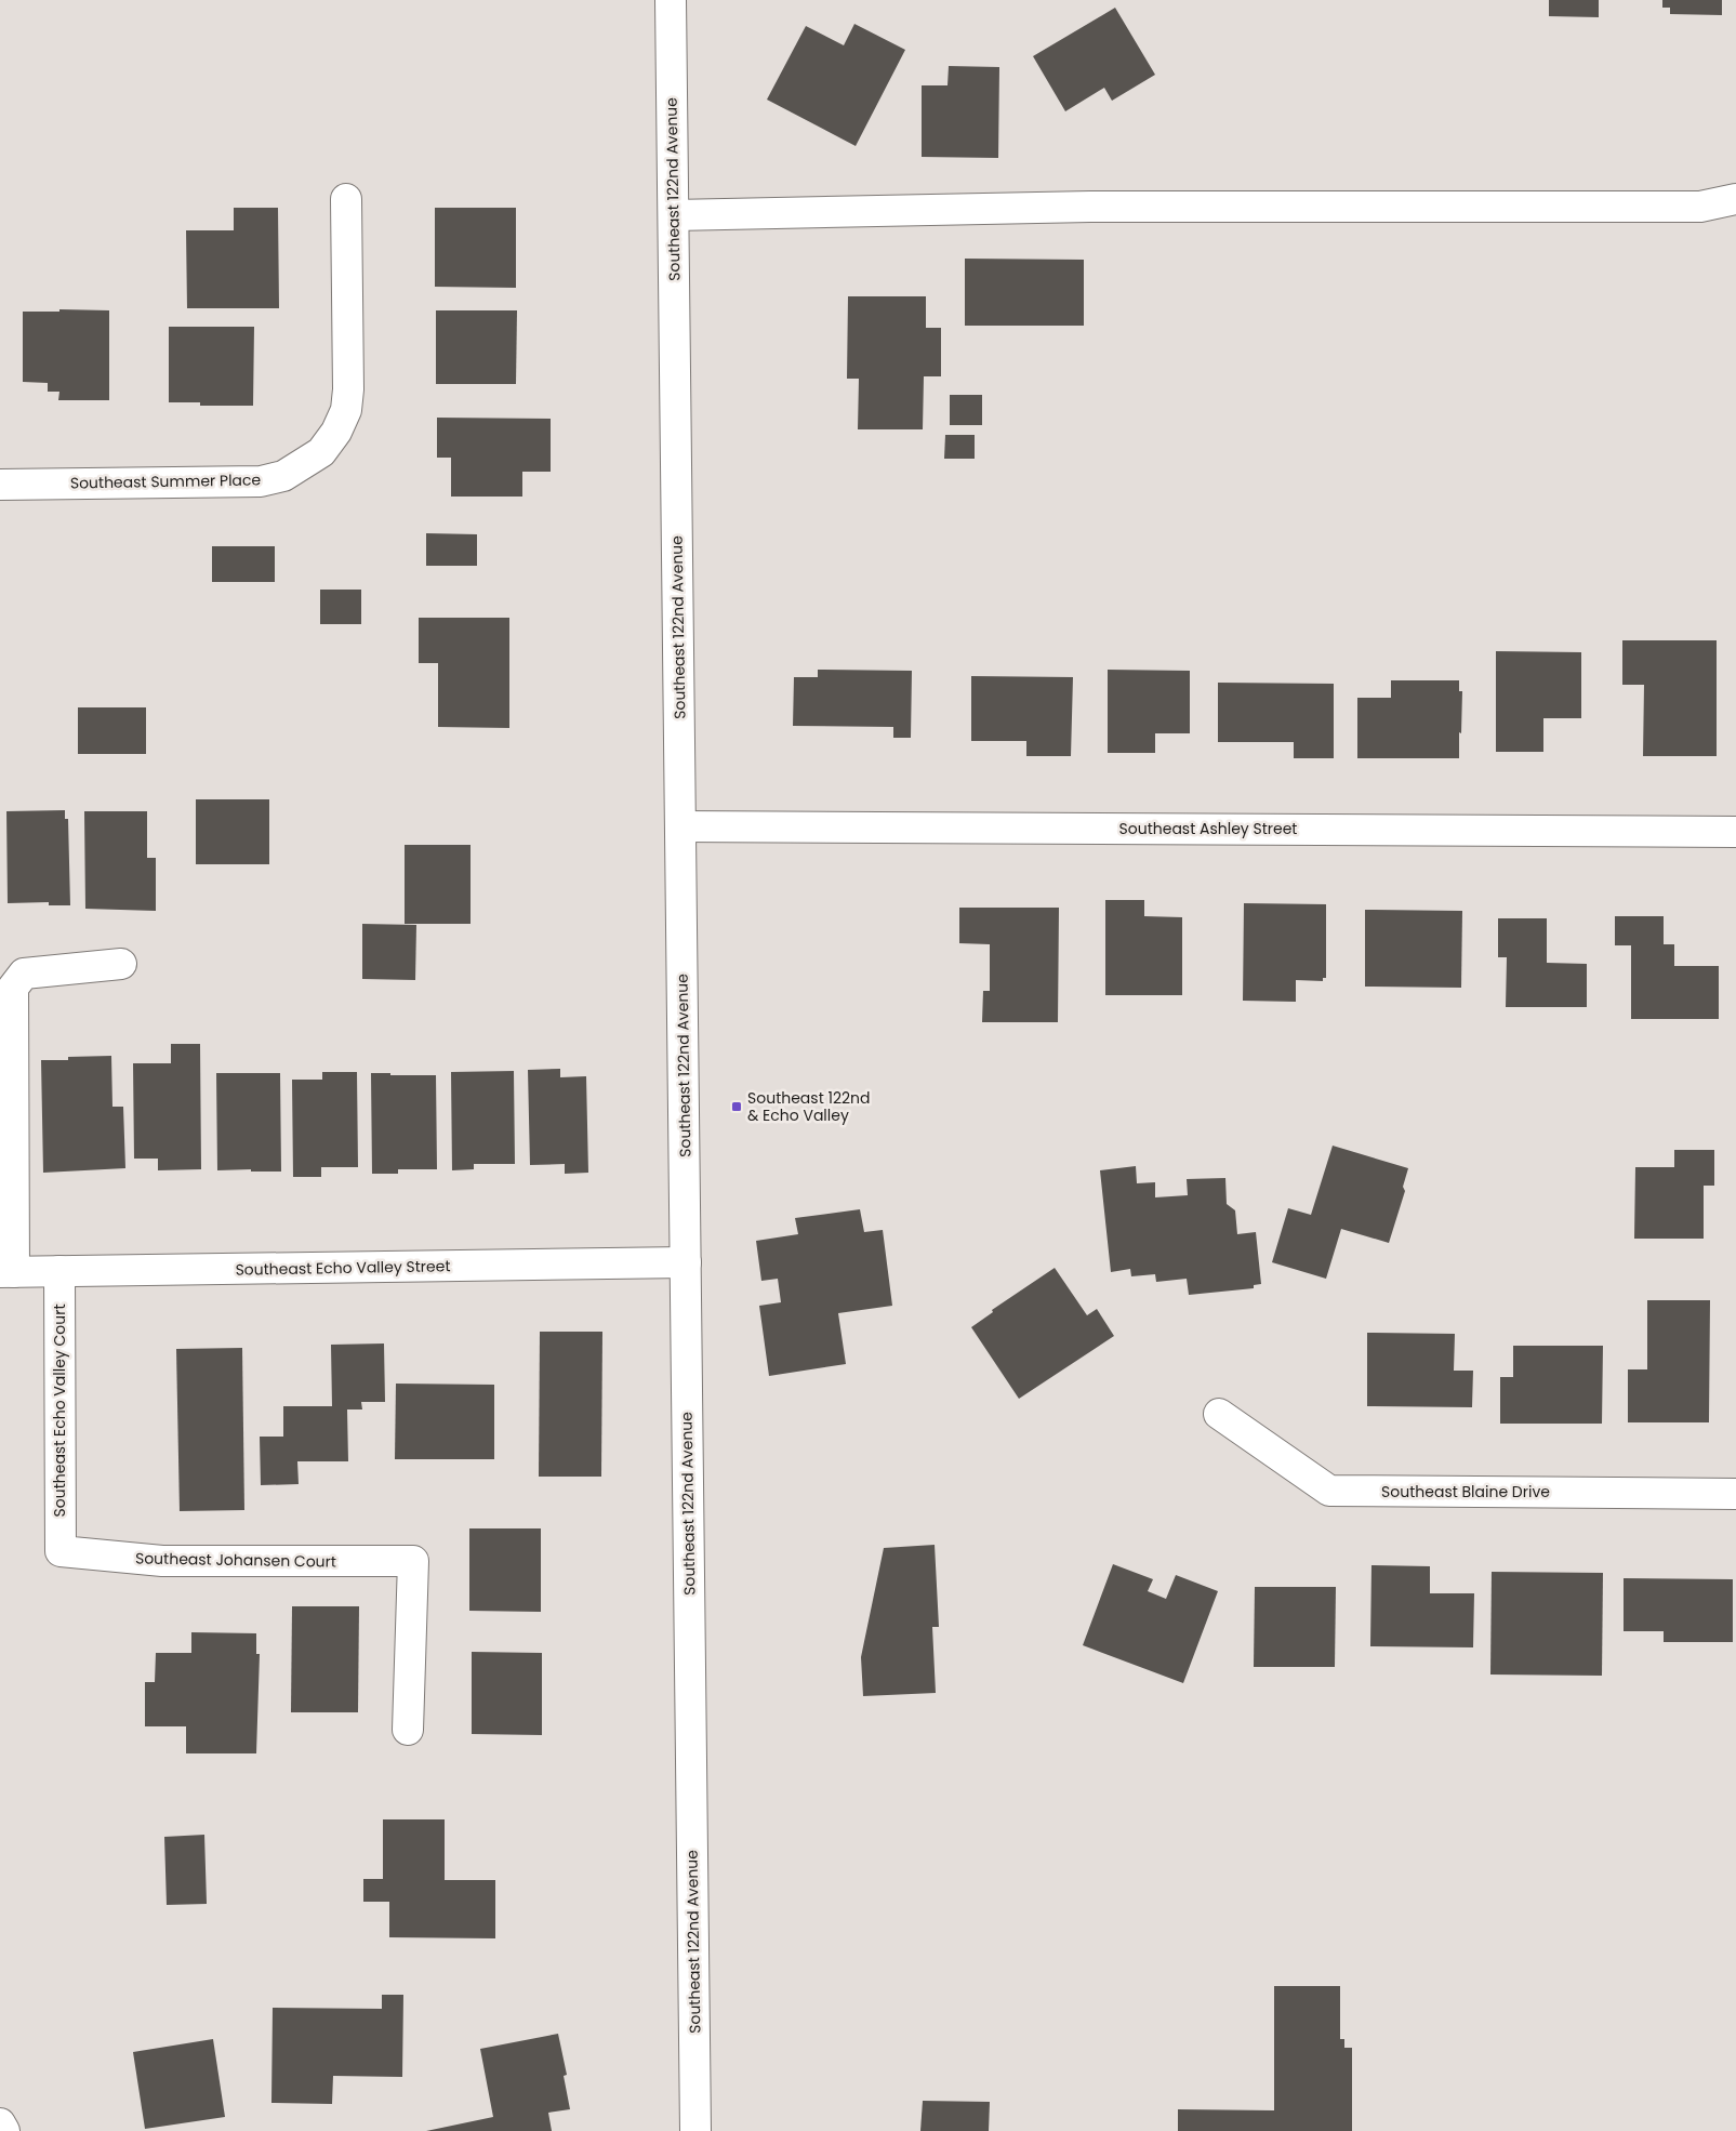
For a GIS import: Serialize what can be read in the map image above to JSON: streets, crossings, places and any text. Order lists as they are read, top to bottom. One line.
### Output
{"streets":{"street":["Southeast 122nd Avenue","Southeast Summer Place","Southeast Ashley Street","Southeast Echo Valley Street","Southeast Echo Valley Court","Southeast Blaine Drive","Southeast Johansen Court"]},"crossings":[["Southeast 122nd Avenue","Southeast Ashley Street"],["Southeast 122nd Avenue","Southeast Echo Valley Street"],["Southeast Echo Valley Street","Southeast Echo Valley Court"],["Southeast Echo Valley Court","Southeast Johansen Court"]],"places":{"transit":["Southeast 122nd & Echo Valley"]}}
